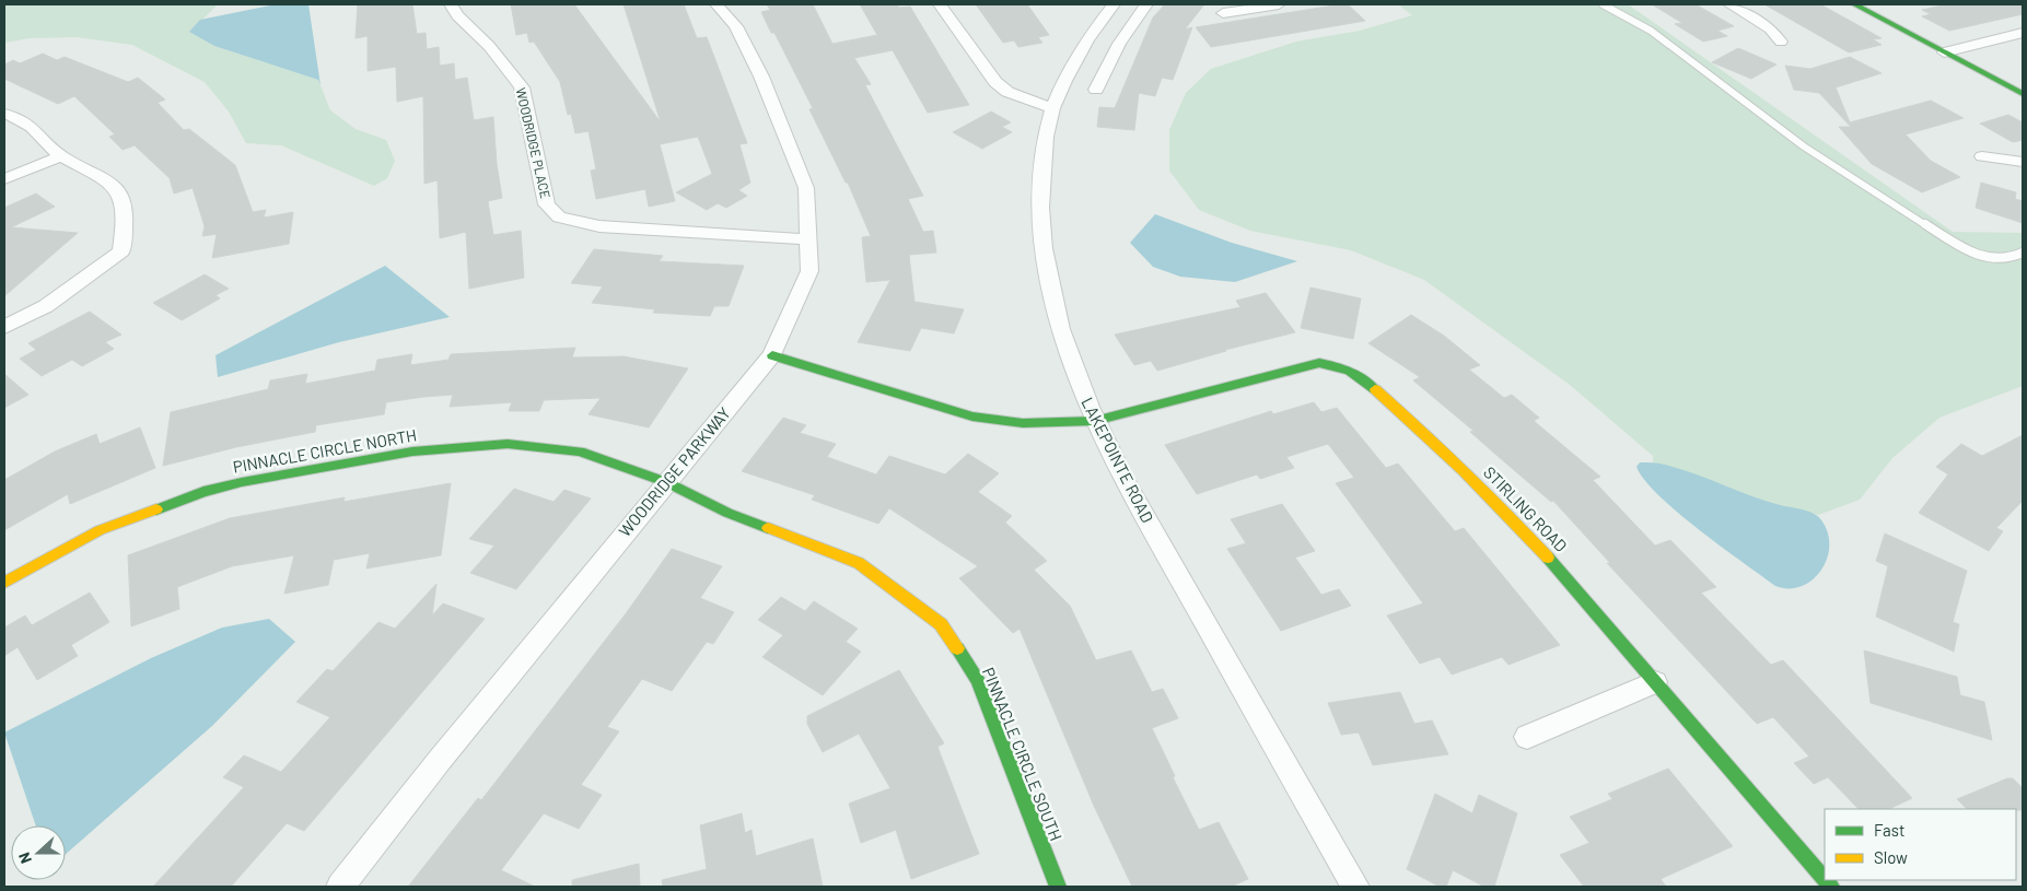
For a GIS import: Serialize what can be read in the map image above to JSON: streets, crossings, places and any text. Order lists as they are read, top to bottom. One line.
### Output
{"streets":{"street":["WOODRIDGE PLACE","PINNACLE CIRCLE NORTH","LAKEPOINTE ROAD","WOODRIDGE PARKWAY","STIRLING ROAD","PINNACLE CIRCLE SOUTH"]},"crossings":[["WOODRIDGE PLACE","WOODRIDGE PARKWAY"],["PINNACLE CIRCLE NORTH","WOODRIDGE PARKWAY"],["PINNACLE CIRCLE NORTH","PINNACLE CIRCLE SOUTH"],["LAKEPOINTE ROAD","STIRLING ROAD"],["WOODRIDGE PARKWAY","STIRLING ROAD"],["WOODRIDGE PARKWAY","PINNACLE CIRCLE SOUTH"]],"legend":["Fast","Slow"],"north":"left"}
